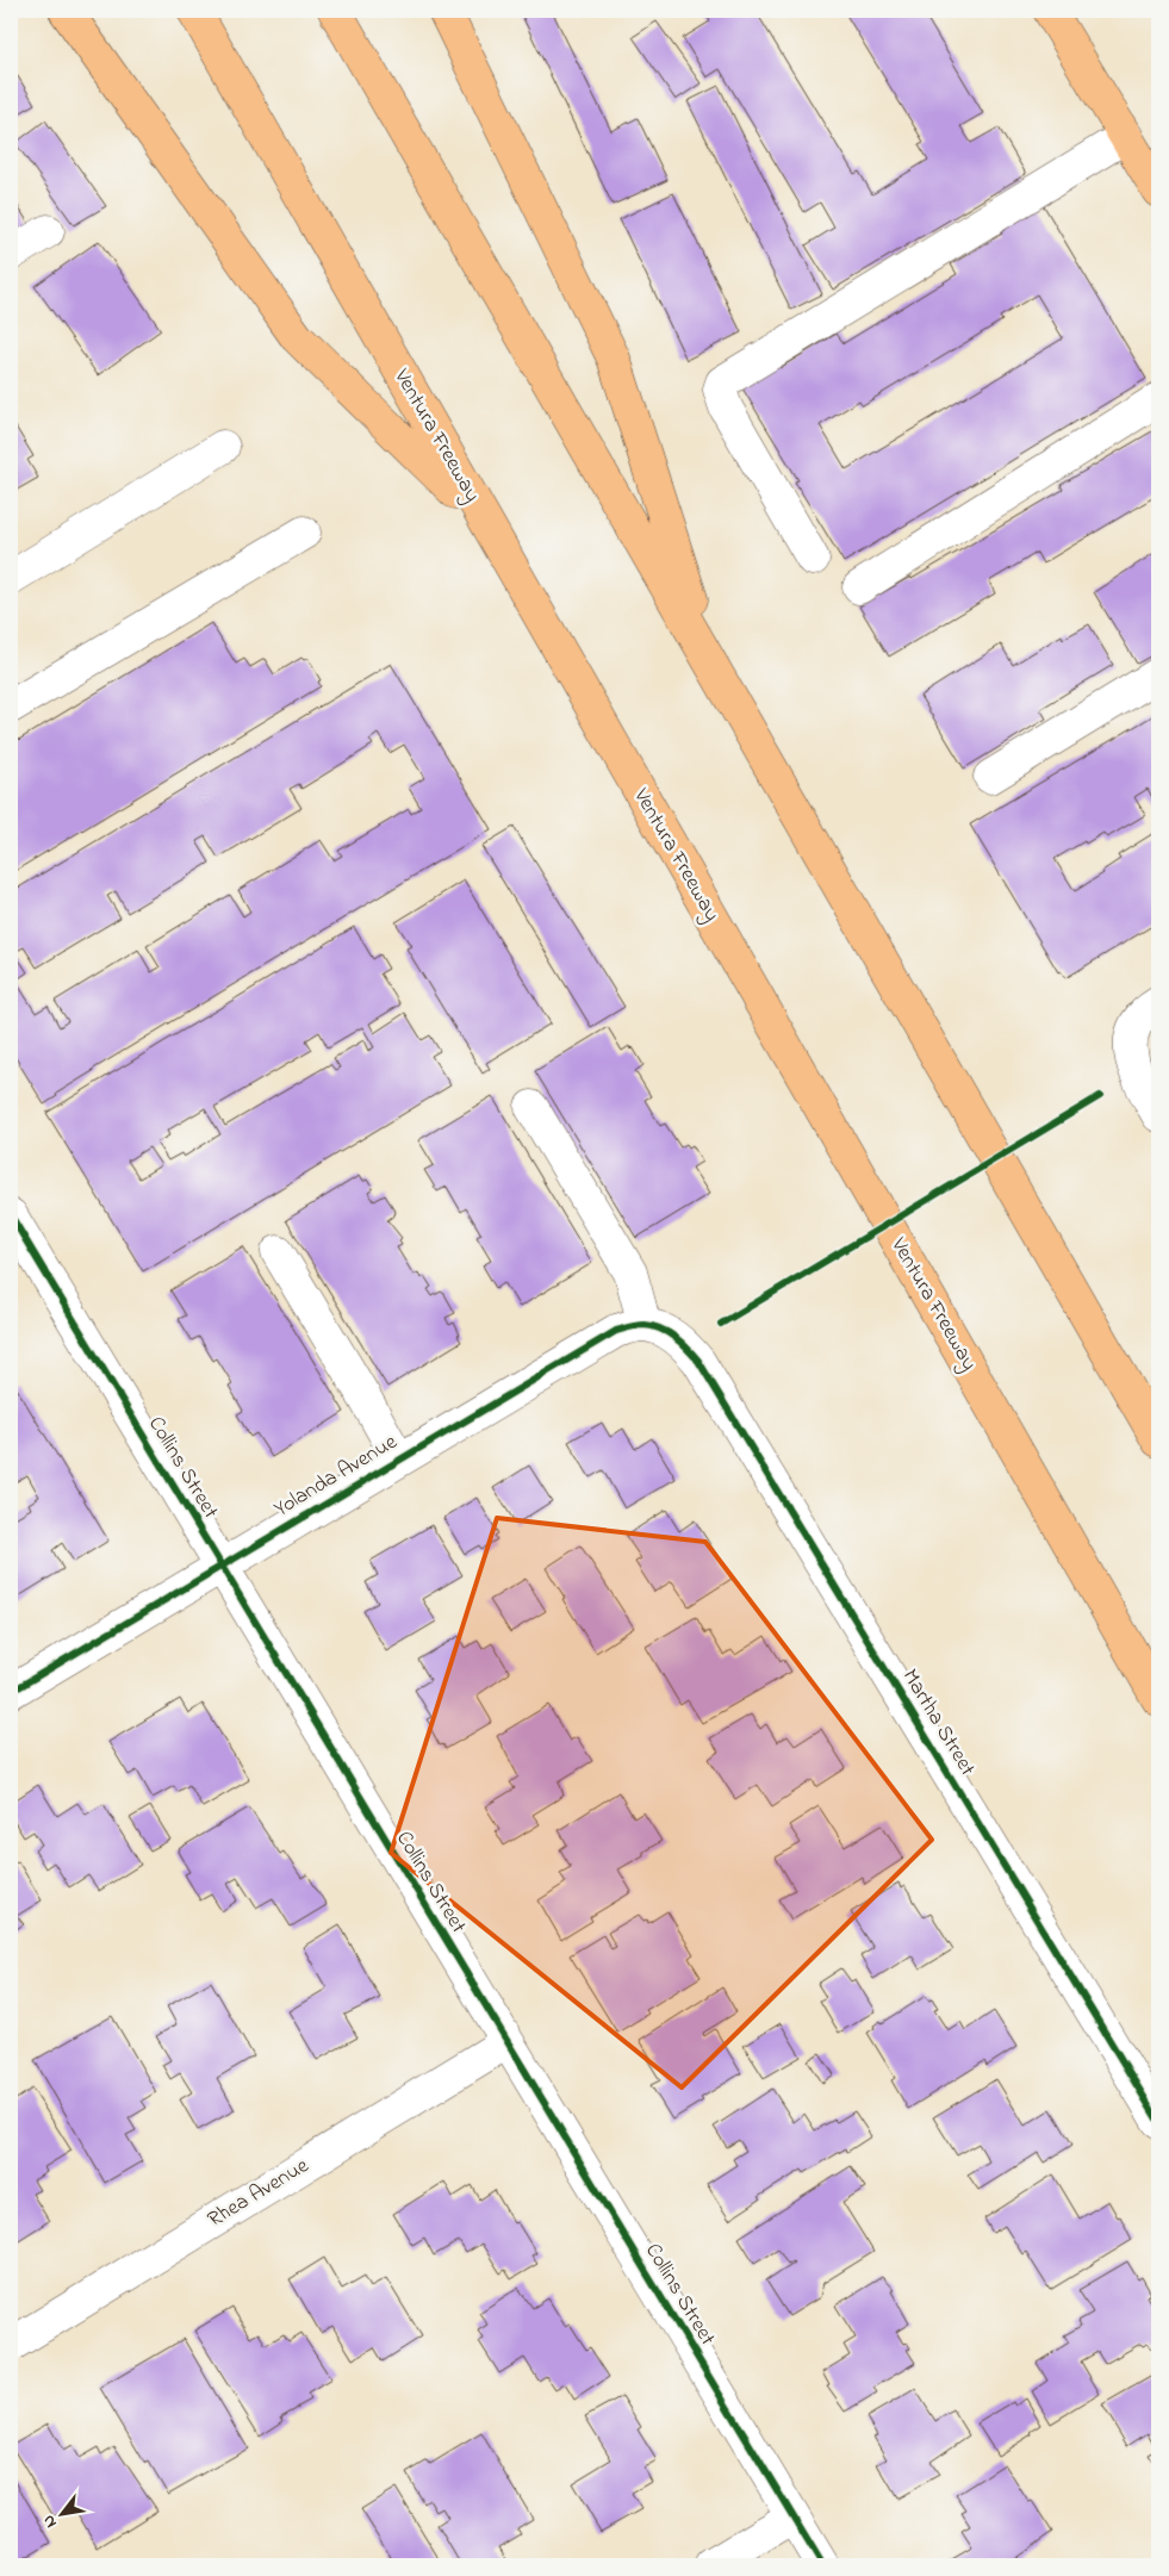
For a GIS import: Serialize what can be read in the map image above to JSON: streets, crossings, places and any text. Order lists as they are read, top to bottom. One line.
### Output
{"streets":{"main road":["Ventura Freeway"],"street":["Collins Street","Yolanda Avenue","Martha Street","Rhea Avenue"]},"crossings":[["Collins Street","Yolanda Avenue"],["Collins Street","Rhea Avenue"],["Yolanda Avenue","Martha Street"]],"north":"bottom left"}
